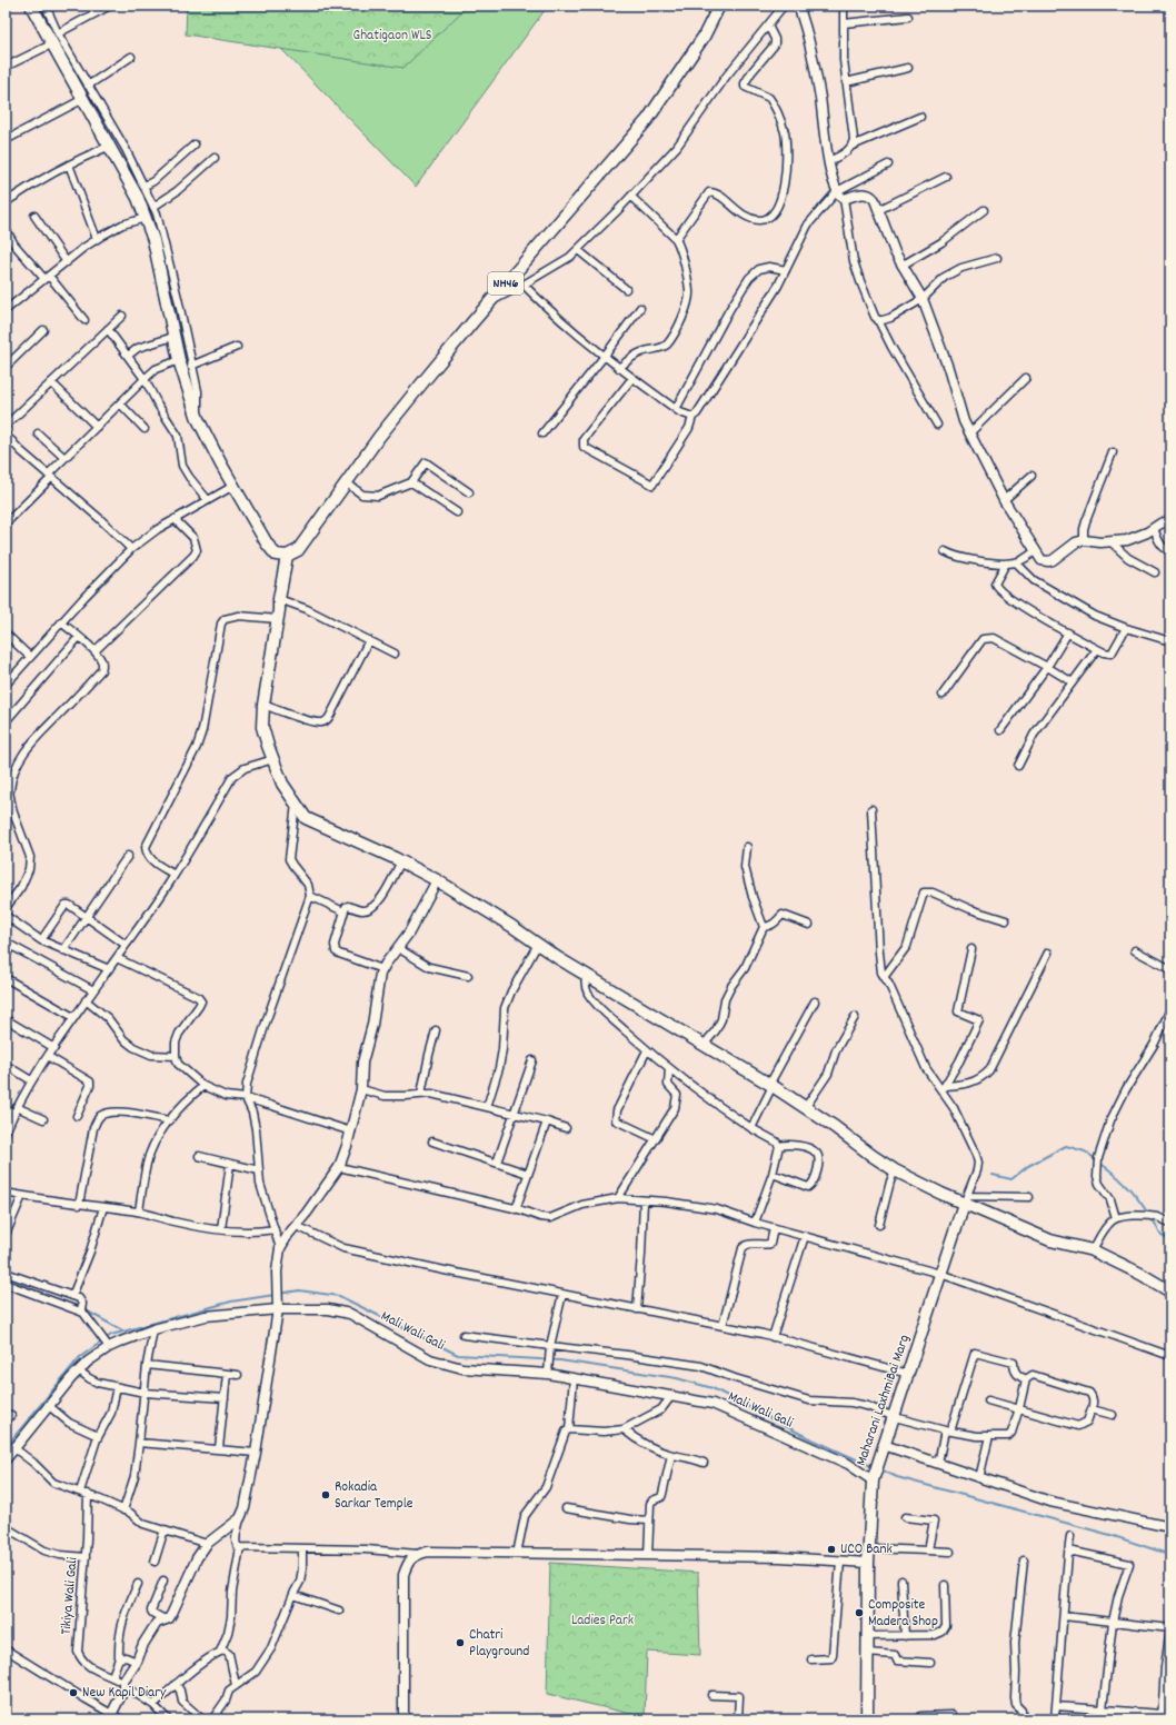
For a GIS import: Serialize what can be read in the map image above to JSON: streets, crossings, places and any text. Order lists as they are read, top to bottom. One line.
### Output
{"streets":{"main road":["NH46","Maharani LaxhmiBai Marg"],"street":["Mali Wali Gali","Tikiya Wali Gali"]},"crossings":[["Mali Wali Gali","Maharani LaxhmiBai Marg"]],"parks":["Ghatigaon WLS","Ladies Park"],"places":["Rokadia Sarkar Temple","UCO Bank","Composite Madera Shop","Chatri Playground","New Kapil Diary"]}
